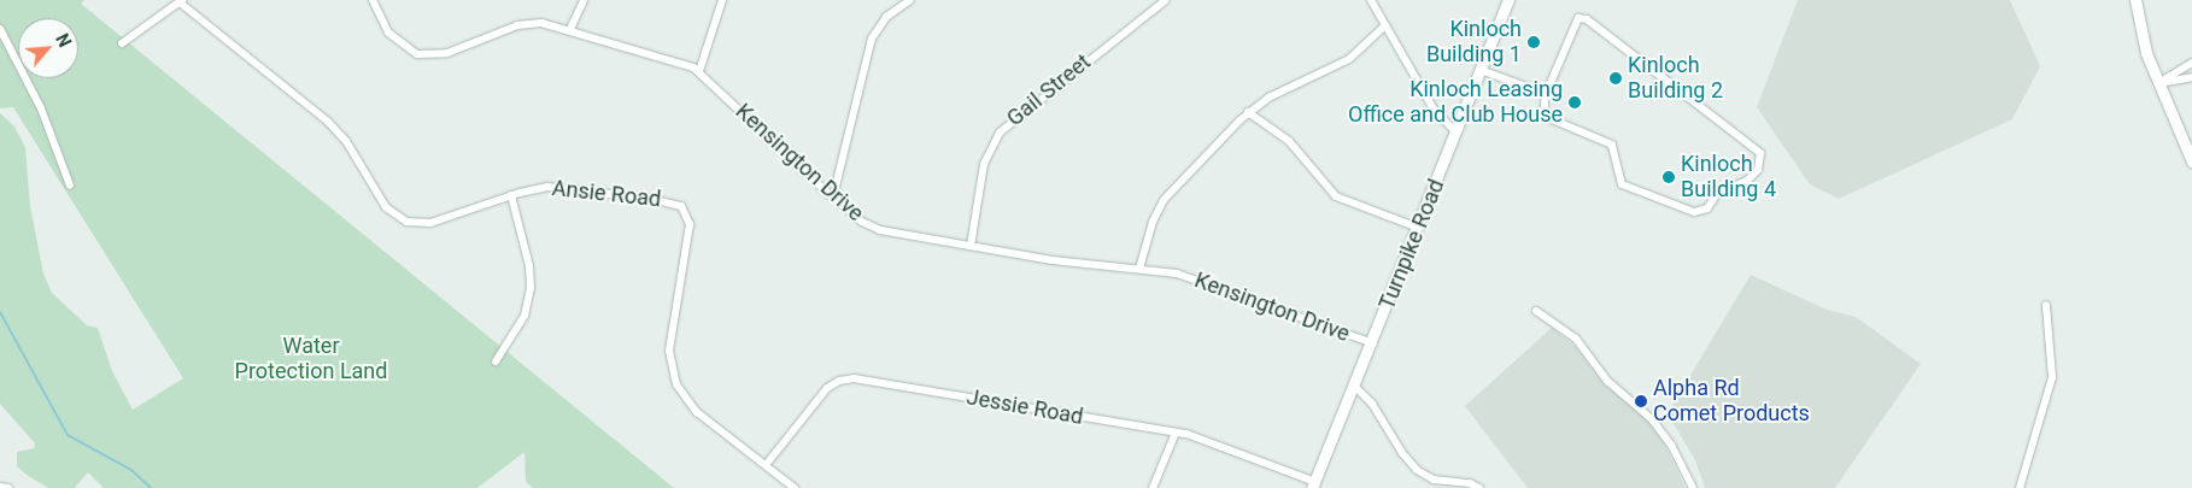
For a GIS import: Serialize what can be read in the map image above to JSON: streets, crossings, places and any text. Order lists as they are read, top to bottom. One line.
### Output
{"streets":{"main road":["Turnpike Road"],"street":["Gail Street","Kensington Drive","Ansie Road","Jessie Road"]},"crossings":[["Gail Street","Kensington Drive"],["Kensington Drive","Turnpike Road"],["Ansie Road","Jessie Road"],["Turnpike Road","Jessie Road"]],"parks":["Water Protection Land"],"places":["Kinloch Building 1","Kinloch Building 2","Kinloch Leasing Office and Club House","Kinloch Building 4","Alpha Rd Comet Products"],"north":"top right"}
